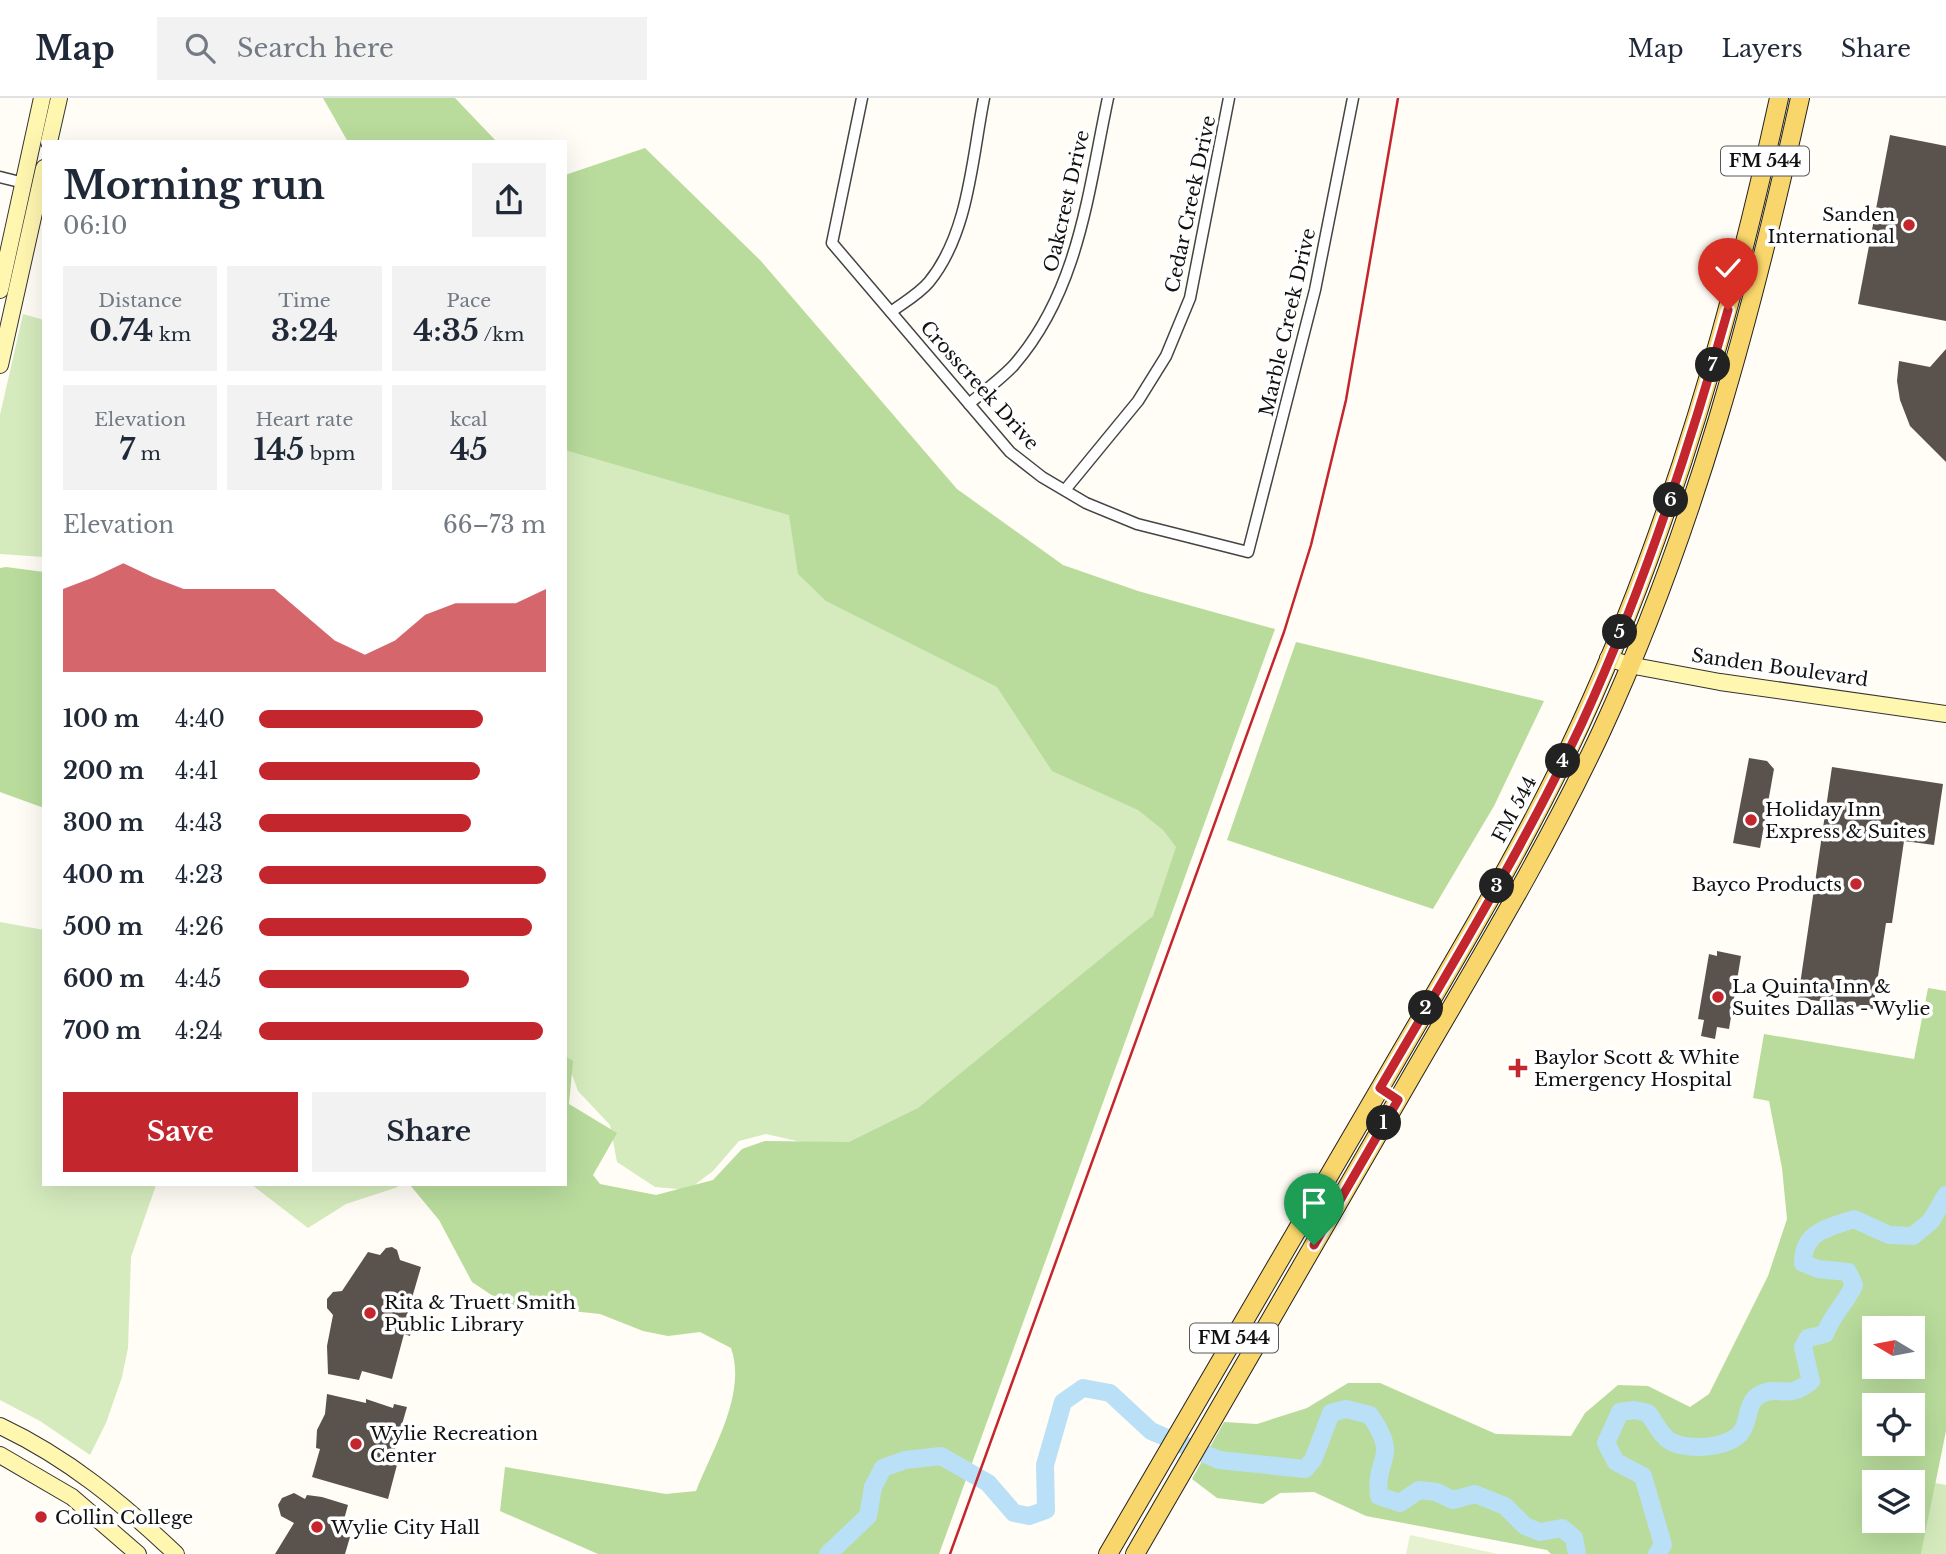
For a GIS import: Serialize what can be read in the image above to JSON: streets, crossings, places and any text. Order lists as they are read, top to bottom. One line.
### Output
{"streets":{"main road":["FM 544","Sanden Boulevard"],"street":["Oakcrest Drive","Cedar Creek Drive","Marble Creek Drive","Crosscreek Drive"]},"crossings":[["FM 544","Sanden Boulevard"],["Oakcrest Drive","Crosscreek Drive"],["Cedar Creek Drive","Crosscreek Drive"],["Marble Creek Drive","Crosscreek Drive"]],"places":{"other":["Sanden International","Holiday Inn Express & Suites","Bayco Products","La Quinta Inn & Suites Dallas - Wylie","Rita & Truett Smith Public Library","Wylie Recreation Center","Collin College","Wylie City Hall"],"health":["Baylor Scott & White Emergency Hospital"]},"north":"left","page":{"header":"Map","search":"Search here","nav":["Map","Layers","Share"],"heading":["Morning run","06:10"],"stats":[["Distance","0.74 km"],["Time","3:24"],["Pace","4:35 /km"],["Elevation","7 m"],["Heart rate","145 bpm"],["kcal","45"]],"pins":["7","6","5","4","3","2","1"],"chart":["Elevation","66–73 m"],"list":[{"name":"100 m","note":"4:40"},{"name":"200 m","note":"4:41"},{"name":"300 m","note":"4:43"},{"name":"400 m","note":"4:23"},{"name":"500 m","note":"4:26"},{"name":"600 m","note":"4:45"},{"name":"700 m","note":"4:24"}],"buttons":["Save","Share"]}}
